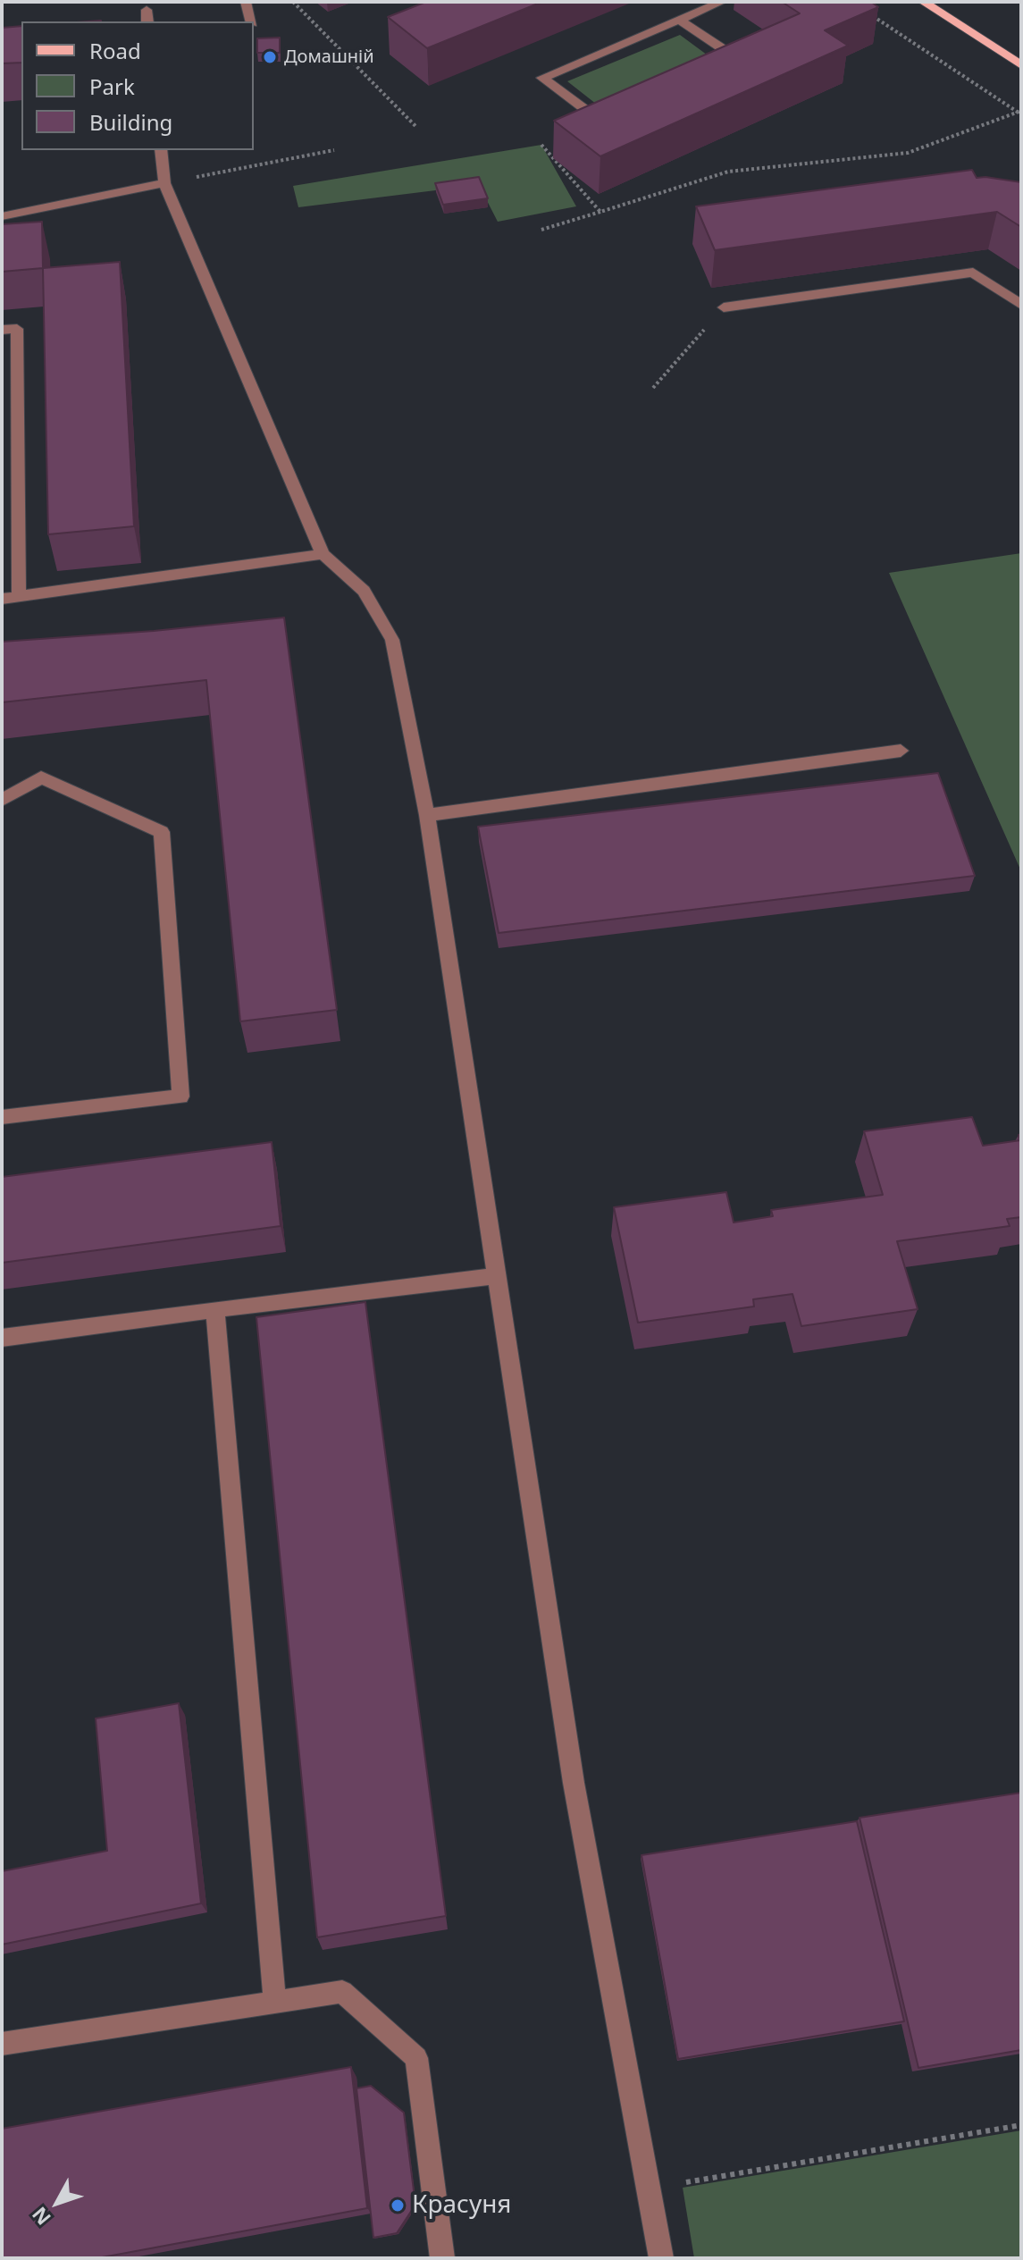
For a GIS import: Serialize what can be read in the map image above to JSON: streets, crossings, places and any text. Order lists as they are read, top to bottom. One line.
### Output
{"places":["Домашній","Красуня"],"legend":["Road","Park","Building"],"north":"bottom left"}
